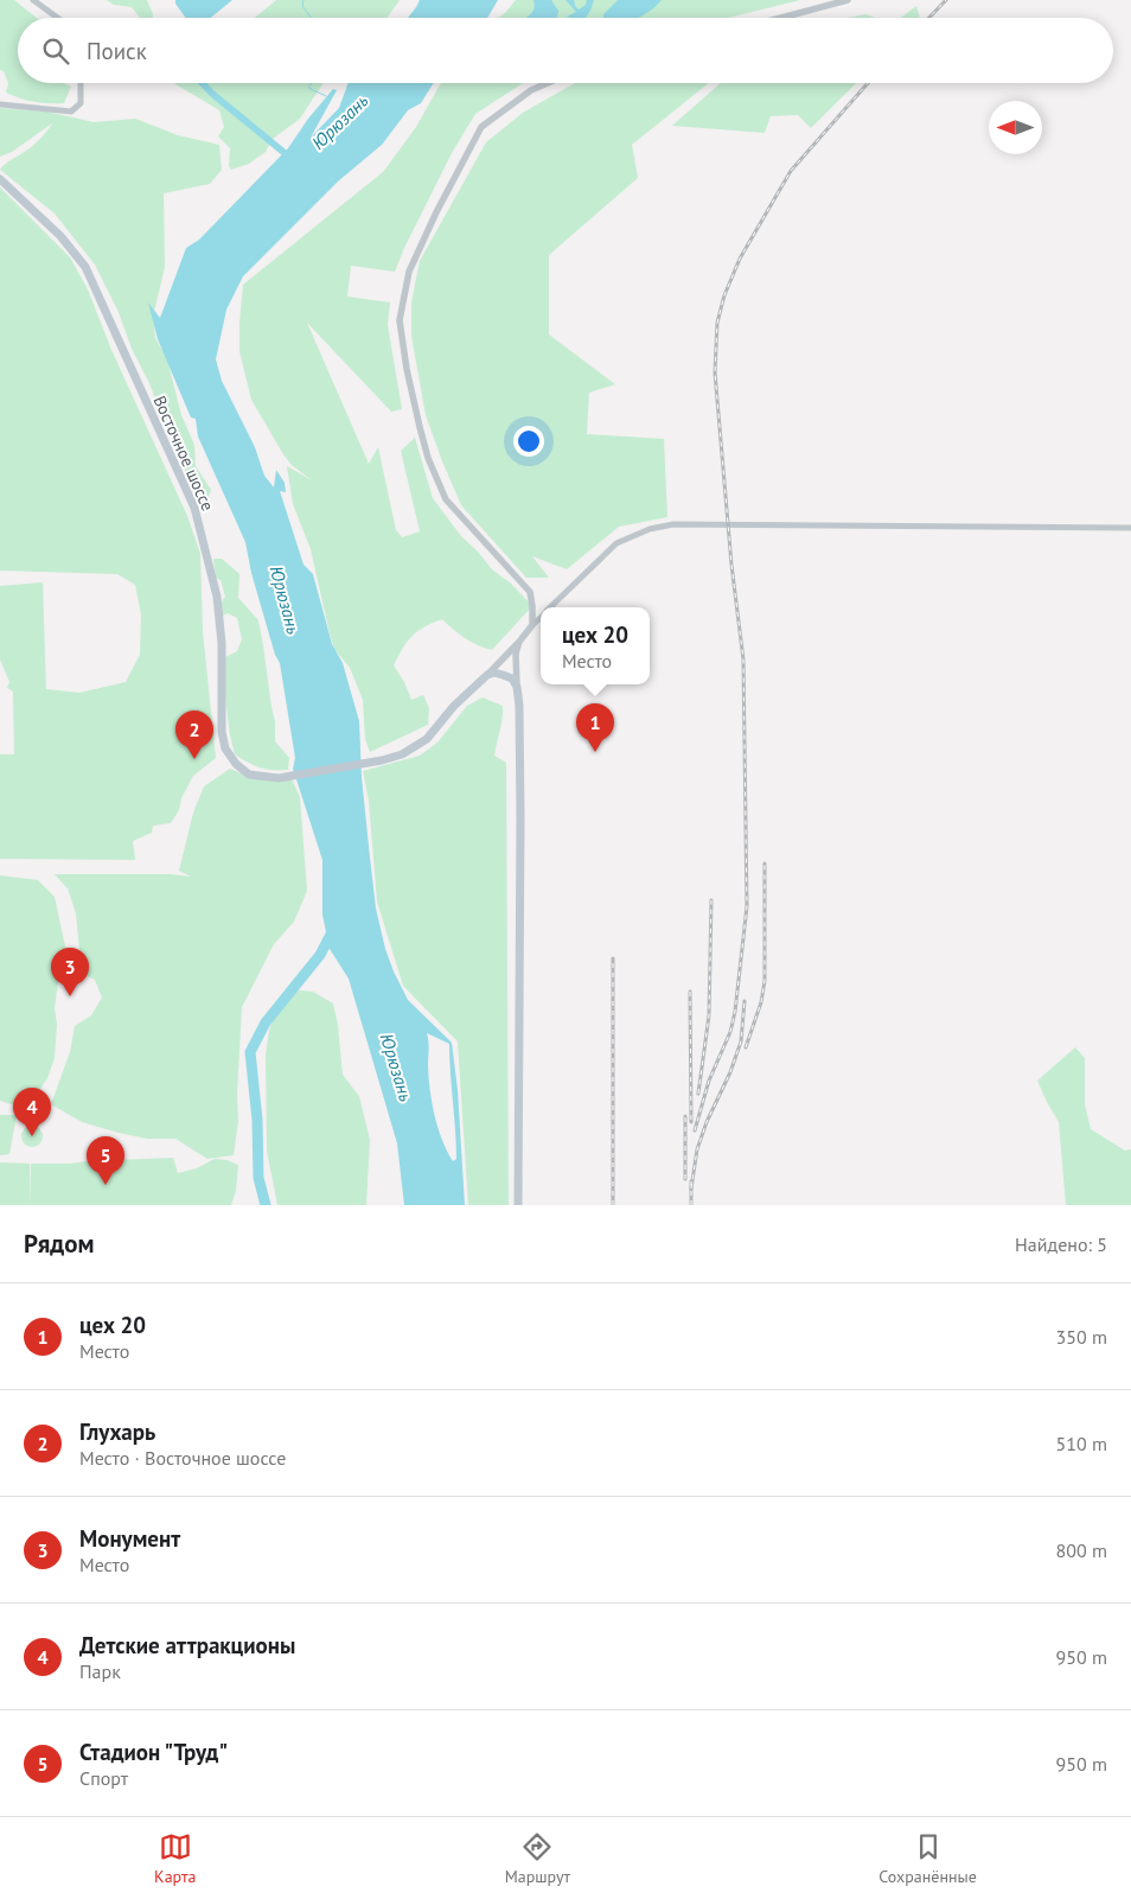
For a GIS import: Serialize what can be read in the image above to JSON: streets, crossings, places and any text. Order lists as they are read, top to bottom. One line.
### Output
{"streets":{"main road":["Восточное шоссе"]},"water":["Юрюзань"],"north":"left","page":{"search":"Поиск","popup":["цех 20","Место"],"pins":["1","2","3","4","5"],"heading":["Рядом","Найдено: 5"],"list":[{"mark":"1","name":"цех 20","note":"Место","value":"350 m"},{"mark":"2","name":"Глухарь","note":"Место · Восточное шоссе","value":"510 m"},{"mark":"3","name":"Монумент","note":"Место","value":"800 m"},{"mark":"4","name":"Детские аттракционы","note":"Парк","value":"950 m"},{"mark":"5","name":"Стадион \"Труд\"","note":"Спорт","value":"950 m"}],"nav":["Карта","Маршрут","Сохранённые"]}}
